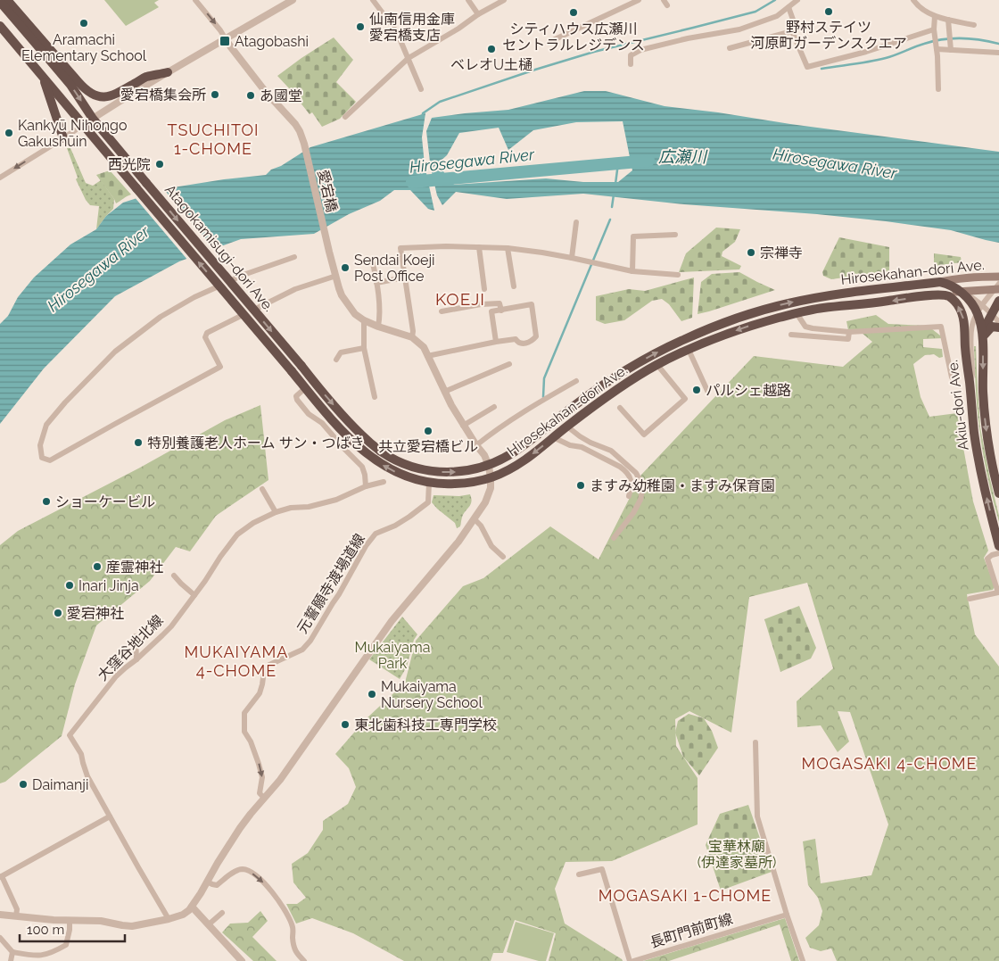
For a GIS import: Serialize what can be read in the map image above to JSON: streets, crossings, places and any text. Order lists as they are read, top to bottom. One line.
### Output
{"streets":{"highway":["Atagokamisugi-dori Ave.","Hirosekahan-dori Ave.","Akiu-dori Ave."],"street":["愛宕橋","元誓願寺渡場道線","大窪谷地北線","長町門前町線"]},"crossings":[["Atagokamisugi-dori Ave.","Hirosekahan-dori Ave."],["Hirosekahan-dori Ave.","Akiu-dori Ave."],["Hirosekahan-dori Ave.","元誓願寺渡場道線"]],"one_way":["元誓願寺渡場道線"],"districts":["TSUCHITOI 1-CHOME","KOEJI","MUKAIYAMA 4-CHOME","MOGASAKI 4-CHOME","MOGASAKI 1-CHOME"],"water":["広瀬川","Hirosegawa River"],"parks":["Mukaiyama Park","宝華林廟 (伊達家墓所)"],"places":{"other":["野村ステイツ 河原町ガーデンスクエア","シティハウス広瀬川 セントラルレジデンス","Aramachi Elementary School","仙南信用金庫 愛宕橋支店","ベレオU土樋","愛宕橋集会所","あ國堂","Kankyū Nihongo Gakushūin","西光院","宗禅寺","Sendai Koeji Post Office","パルシェ越路","共立愛宕橋ビル","特別養護老人ホーム サン・つばき","ますみ幼稚園・ますみ保育園","ショーケービル","産霊神社","Inari Jinja","愛宕神社","Mukaiyama Nursery School","東北歯科技工専門学校","Daimanji"],"transit":["Atagobashi"]},"scale_bar":"100 m"}
